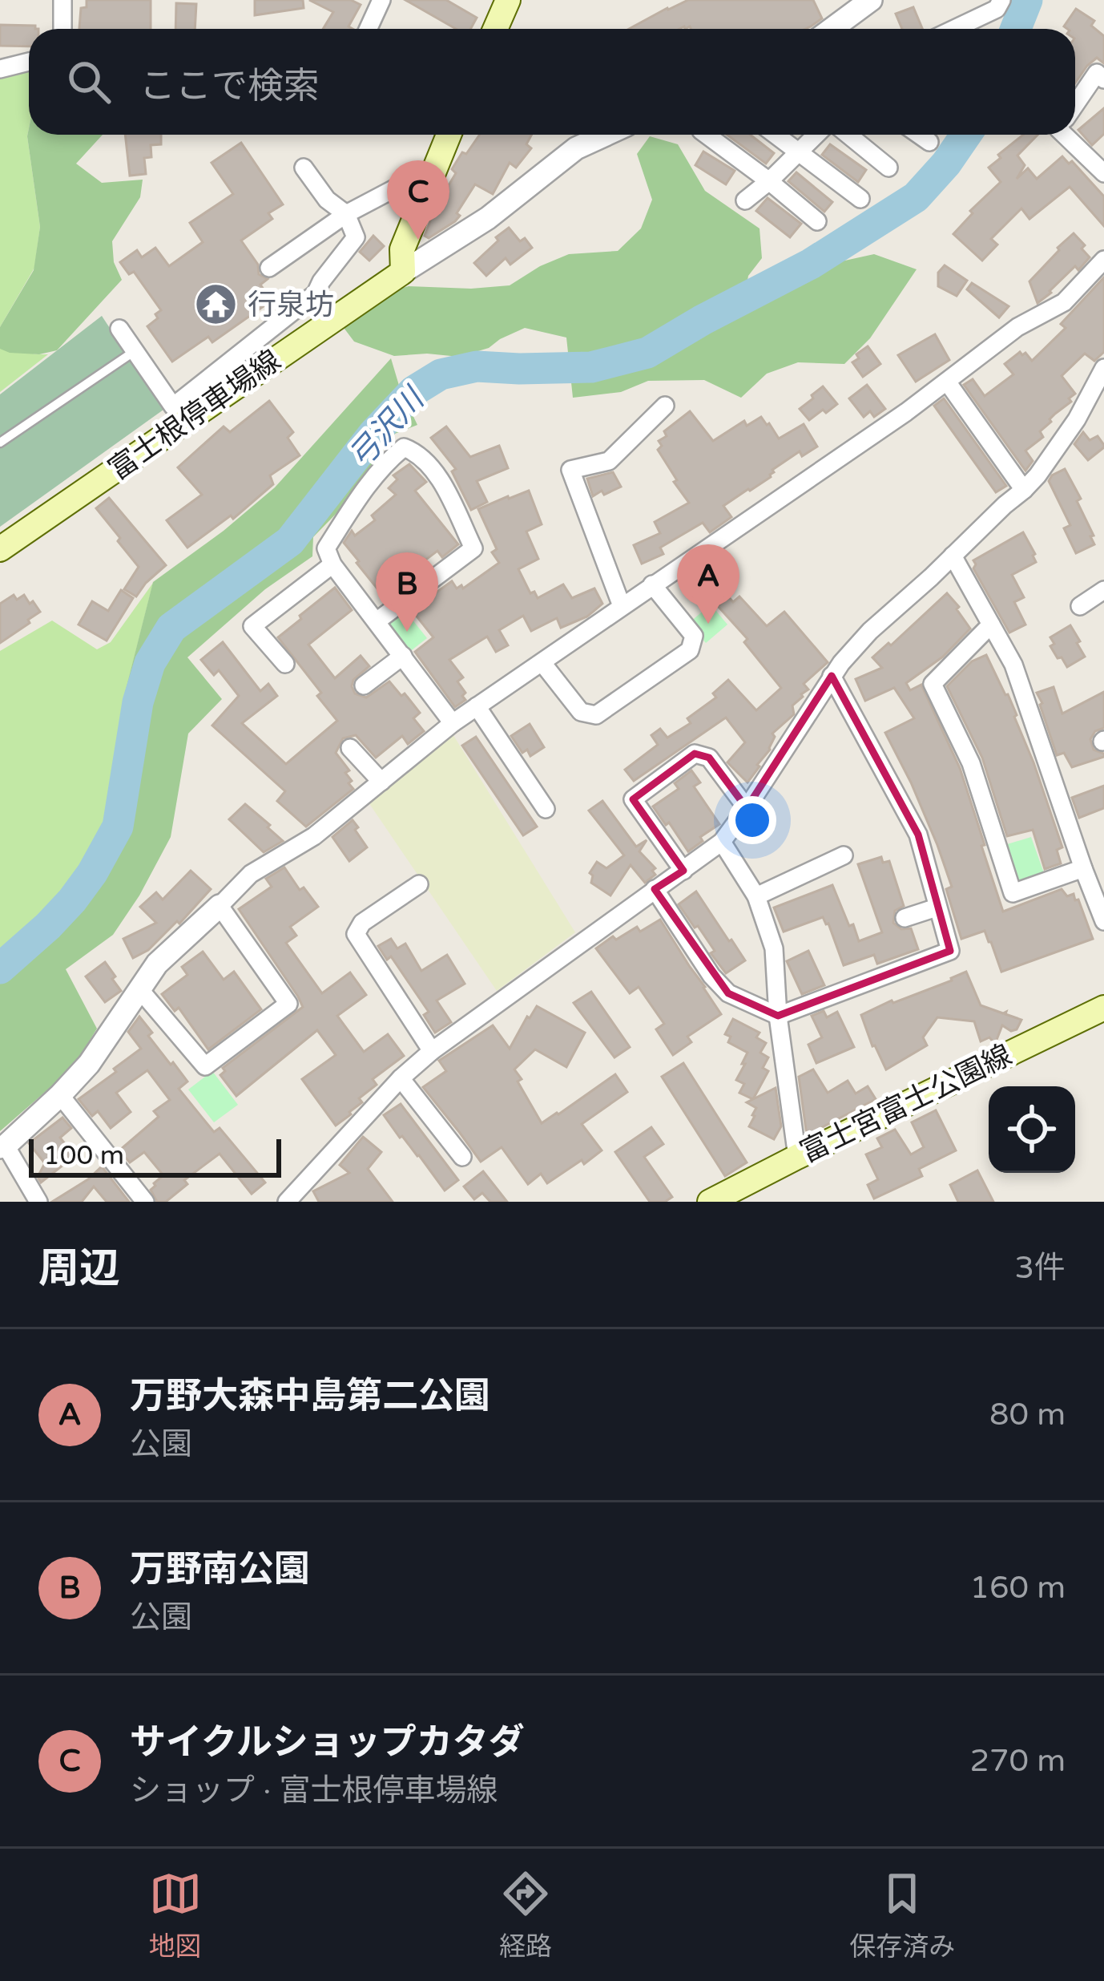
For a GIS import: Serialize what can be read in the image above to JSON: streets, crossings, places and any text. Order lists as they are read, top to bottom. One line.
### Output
{"streets":{"main road":["富士根停車場線","富士宮富士公園線"]},"water":["弓沢川"],"places":{"temple":["行泉坊"]},"scale_bar":"100 m","page":{"search":"ここで検索","pins":["C","A","B"],"scale":"100 m","heading":["周辺","3件"],"list":[{"mark":"A","name":"万野大森中島第二公園","note":"公園","value":"80 m"},{"mark":"B","name":"万野南公園","note":"公園","value":"160 m"},{"mark":"C","name":"サイクルショップカタダ","note":"ショップ · 富士根停車場線","value":"270 m"}],"nav":["地図","経路","保存済み"]}}
